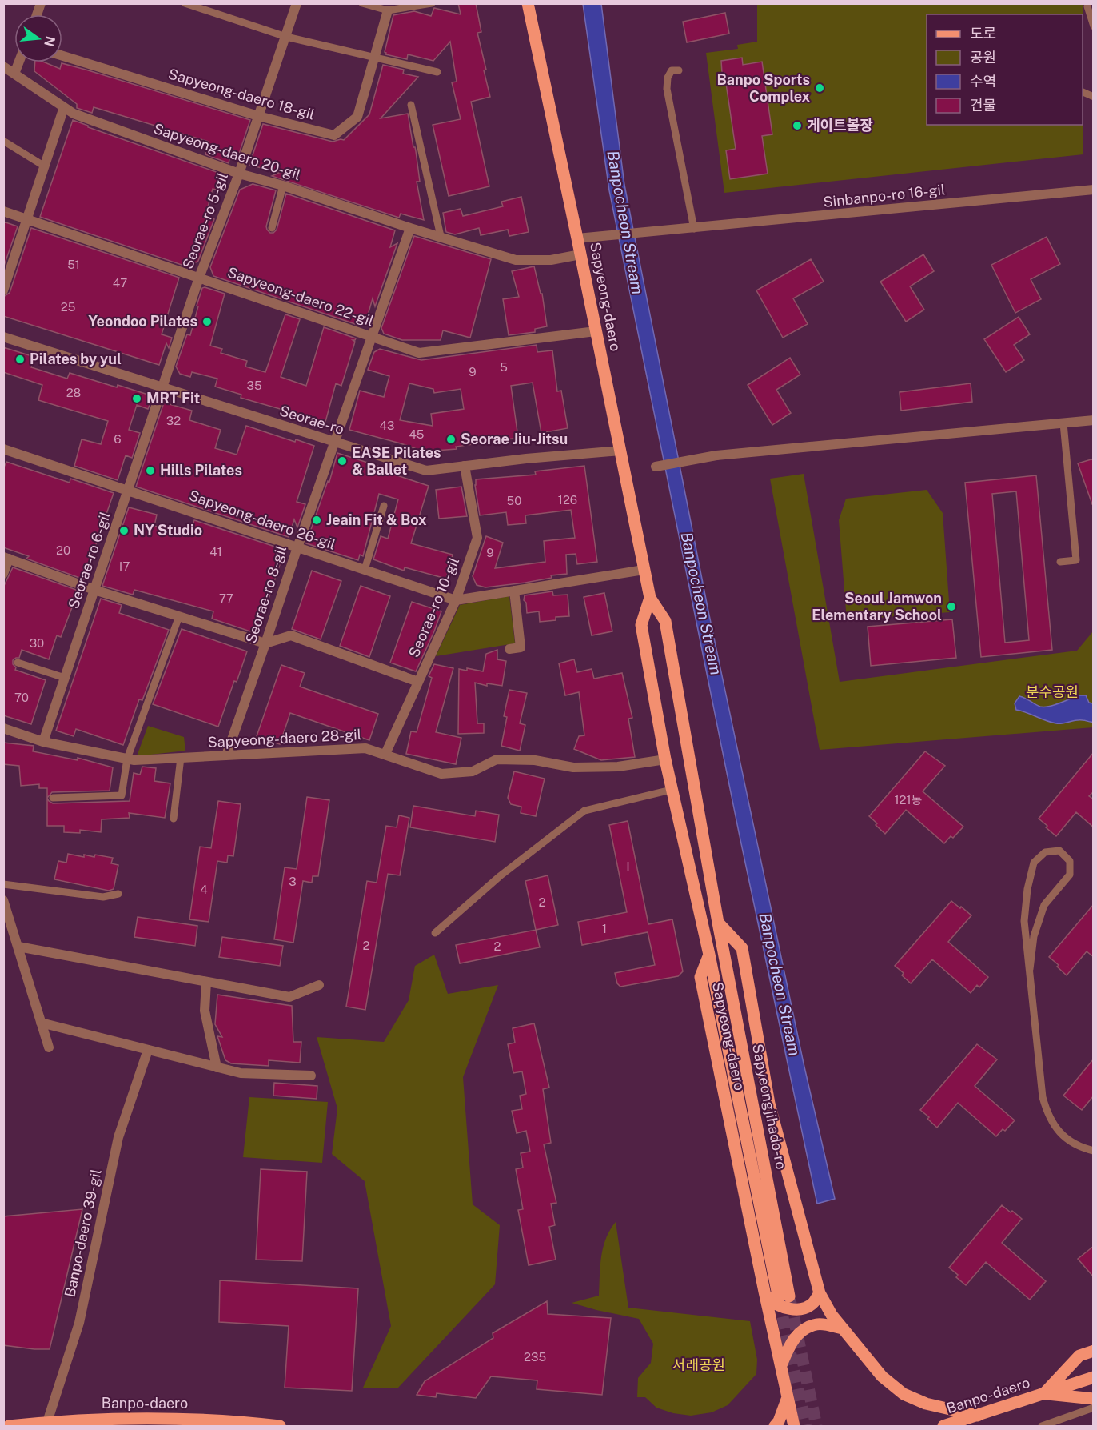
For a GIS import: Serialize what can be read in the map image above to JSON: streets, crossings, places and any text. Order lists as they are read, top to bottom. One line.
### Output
{"streets":{"main road":["Sapyeong-daero","Sapyeongjihado-ro","Banpo-daero"],"street":["Sapyeong-daero 18-gil","Sapyeong-daero 20-gil","Sinbanpo-ro 16-gil","Seorae-ro 5-gil","Sapyeong-daero 22-gil","Seorae-ro","Sapyeong-daero 26-gil","Seorae-ro 6-gil","Seorae-ro 8-gil","Seorae-ro 10-gil","Sapyeong-daero 28-gil","Banpo-daero 39-gil"]},"crossings":[["Sapyeong-daero 18-gil","Seorae-ro 5-gil"],["Sapyeong-daero 20-gil","Seorae-ro 5-gil"],["Sapyeong-daero 20-gil","Sapyeong-daero"],["Sapyeong-daero 20-gil","Seorae-ro 8-gil"],["Sinbanpo-ro 16-gil","Sapyeong-daero"],["Seorae-ro 5-gil","Sapyeong-daero 22-gil"],["Seorae-ro 5-gil","Seorae-ro"],["Seorae-ro 5-gil","Seorae-ro 6-gil"],["Sapyeong-daero 22-gil","Sapyeong-daero"],["Sapyeong-daero 22-gil","Seorae-ro 8-gil"],["Sapyeong-daero","Seorae-ro"],["Sapyeong-daero","Sapyeong-daero 26-gil"],["Sapyeong-daero","Sapyeong-daero 28-gil"],["Sapyeong-daero","Sapyeongjihado-ro"],["Seorae-ro","Seorae-ro 6-gil"],["Seorae-ro","Seorae-ro 8-gil"],["Seorae-ro","Seorae-ro 10-gil"],["Sapyeong-daero 26-gil","Seorae-ro 6-gil"],["Sapyeong-daero 26-gil","Seorae-ro 8-gil"],["Sapyeong-daero 26-gil","Seorae-ro 10-gil"],["Seorae-ro 6-gil","Sapyeong-daero 28-gil"],["Seorae-ro 8-gil","Sapyeong-daero 28-gil"],["Seorae-ro 10-gil","Sapyeong-daero 28-gil"],["Banpo-daero 39-gil","Banpo-daero"]],"water":["Banpocheon Stream"],"parks":["분수공원","서래공원"],"places":["Banpo Sports Complex","게이트볼장","Yeondoo Pilates","Pilates by yul","MRT Fit","Seorae Jiu-Jitsu","EASE Pilates & Ballet","Hills Pilates","Jeain Fit & Box","NY Studio","Seoul Jamwon Elementary School"],"house_numbers":["51","47","25","5","9","35","28","32","43","45","6","126","50","20","41","9","17","77","30","70","121동","1","3","4","2","1","2","2","235"],"legend":["도로","공원","수역","건물"],"north":"right"}
